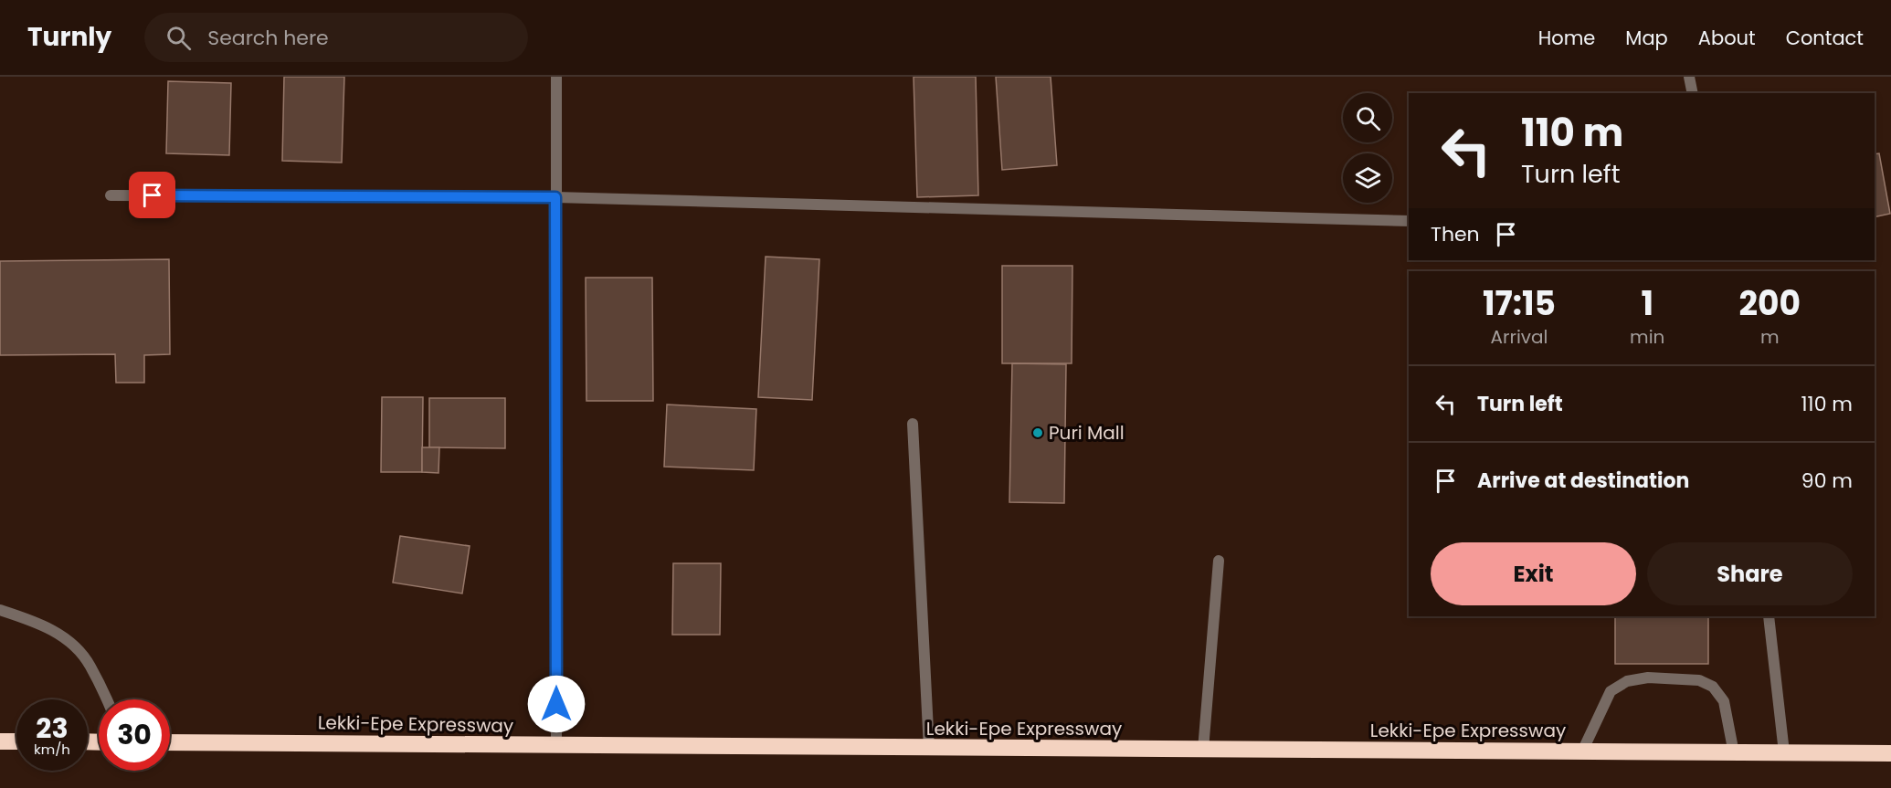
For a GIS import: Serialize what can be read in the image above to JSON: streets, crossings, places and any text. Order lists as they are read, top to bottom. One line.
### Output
{"streets":{"highway":["Lekki-Epe Expressway"]},"places":["Puri Mall"],"page":{"header":"Turnly","search":"Search here","nav":["Home","Map","About","Contact"],"turn":["110 m","Turn left"],"then":"Then","eta":["17:15","Arrival","1","min","200","m"],"list":[{"name":"Turn left","value":"110 m"},{"name":"Arrive at destination","value":"90 m"}],"buttons":["Exit","Share"],"speed":"23 km/h","limit":"30"}}
